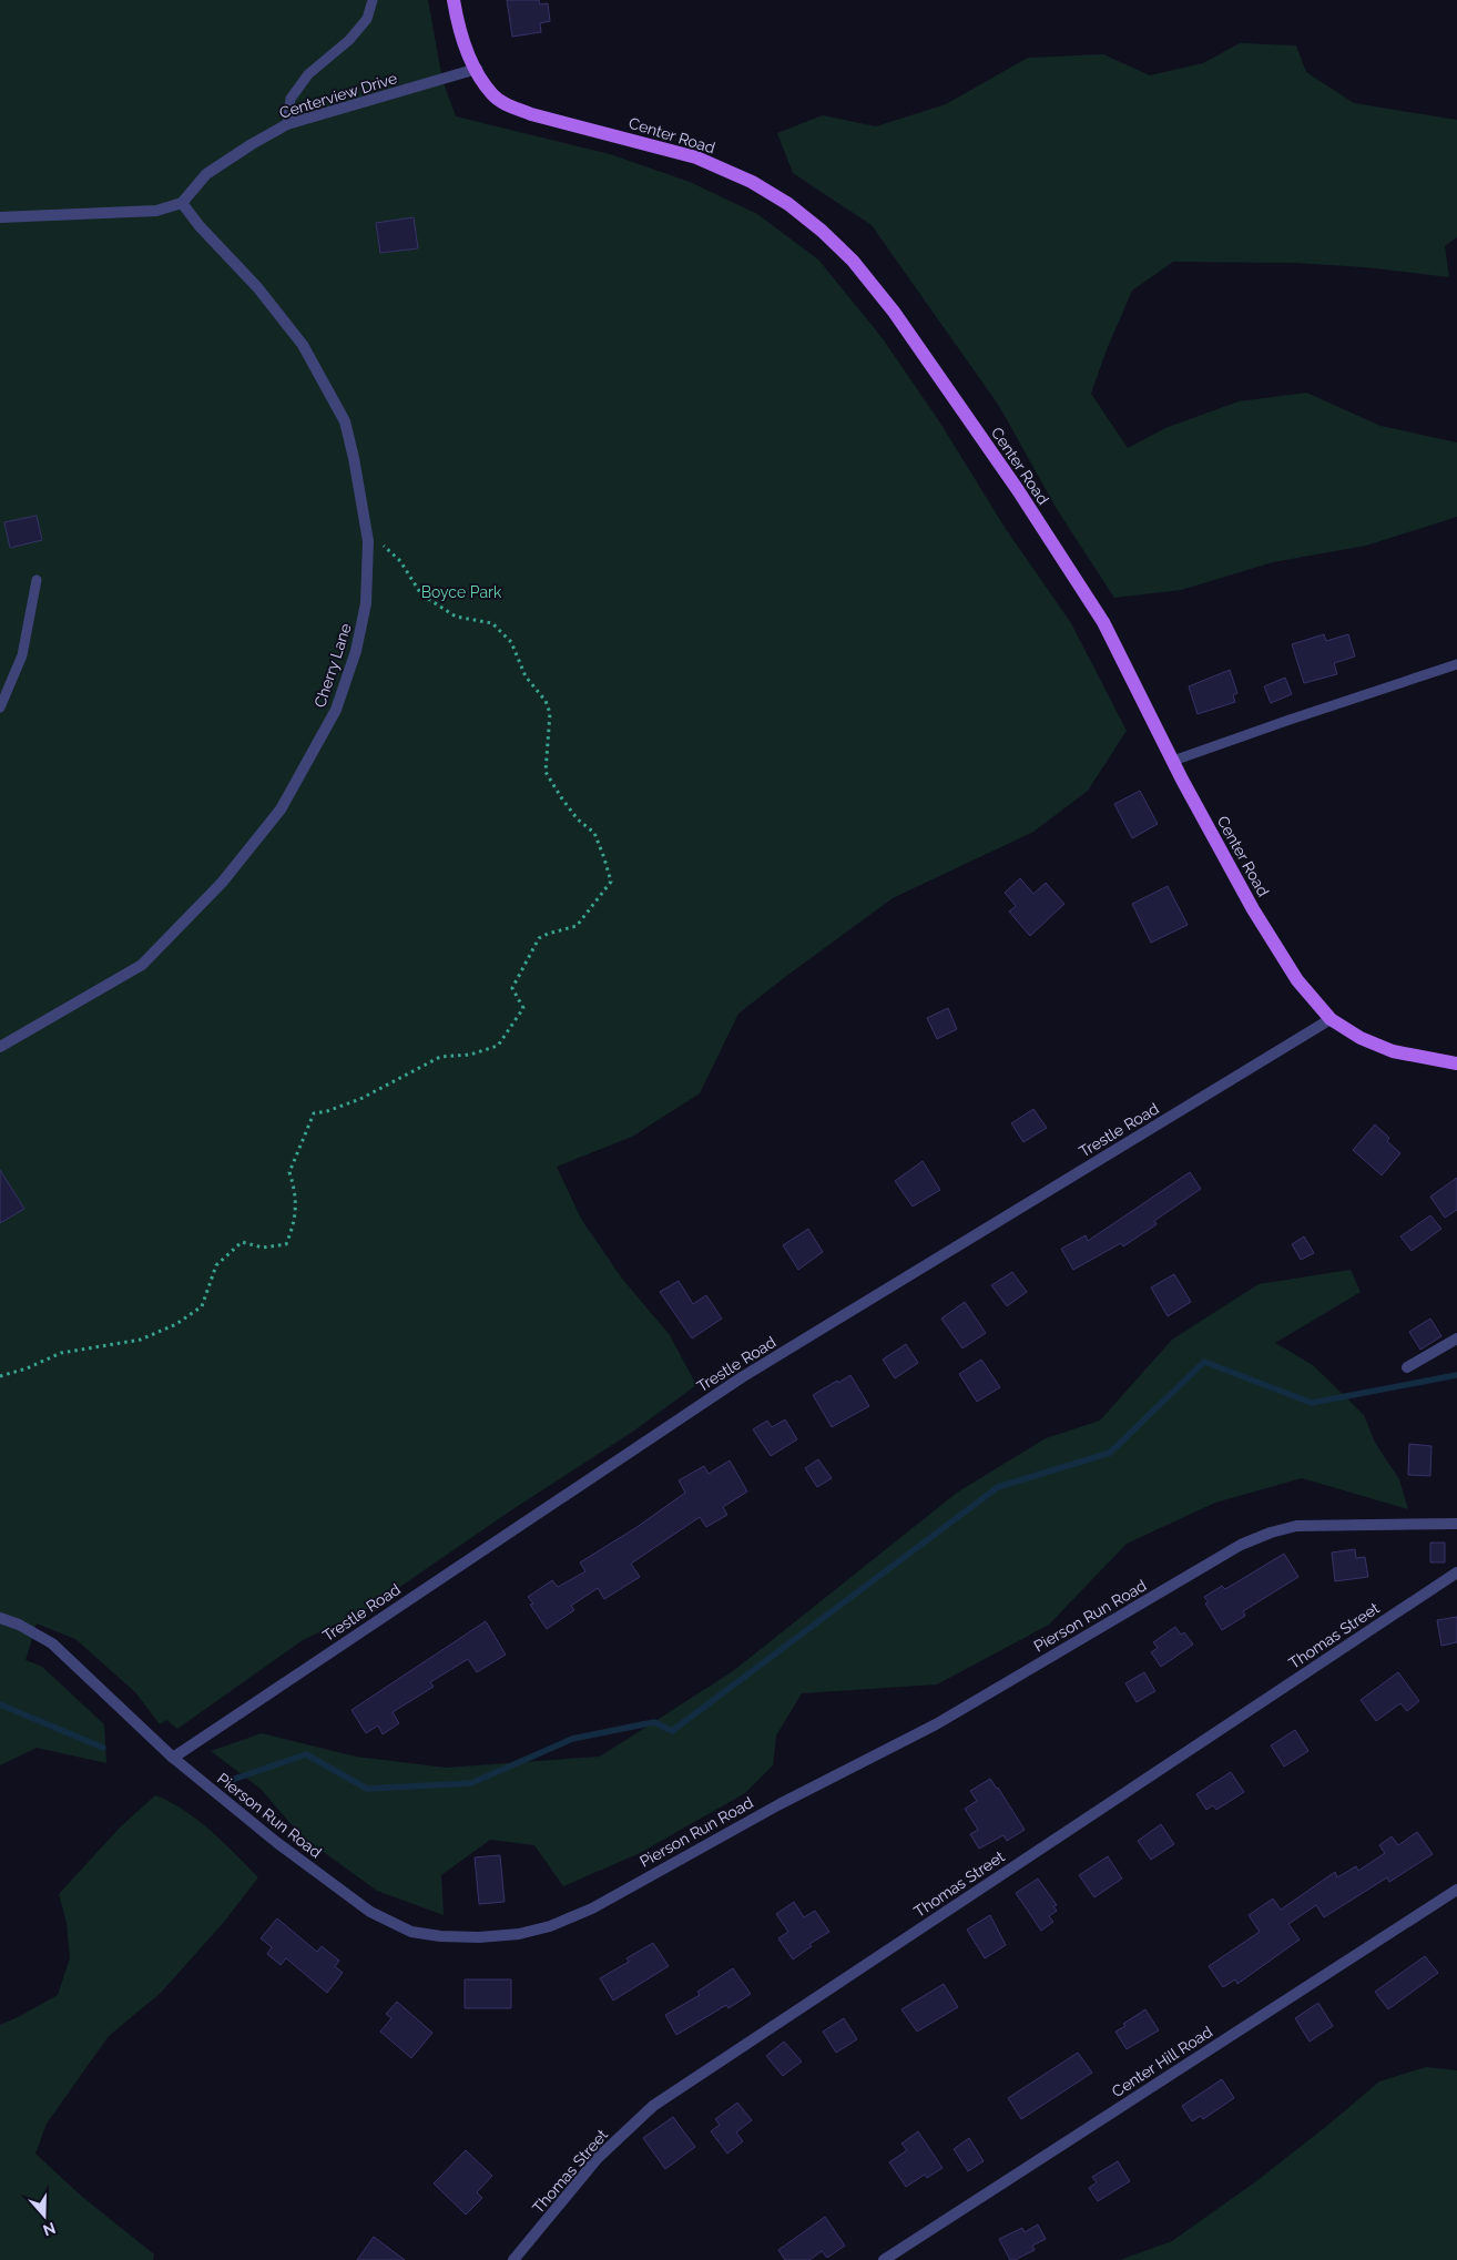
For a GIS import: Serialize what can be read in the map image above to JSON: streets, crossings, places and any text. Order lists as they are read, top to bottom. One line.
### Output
{"streets":{"main road":["Center Road"],"street":["Centerview Drive","Cherry Lane","Trestle Road","Pierson Run Road","Thomas Street","Center Hill Road"]},"crossings":[["Centerview Drive","Center Road"],["Centerview Drive","Cherry Lane"],["Center Road","Trestle Road"],["Trestle Road","Pierson Run Road"]],"parks":["Boyce Park"],"north":"bottom"}
